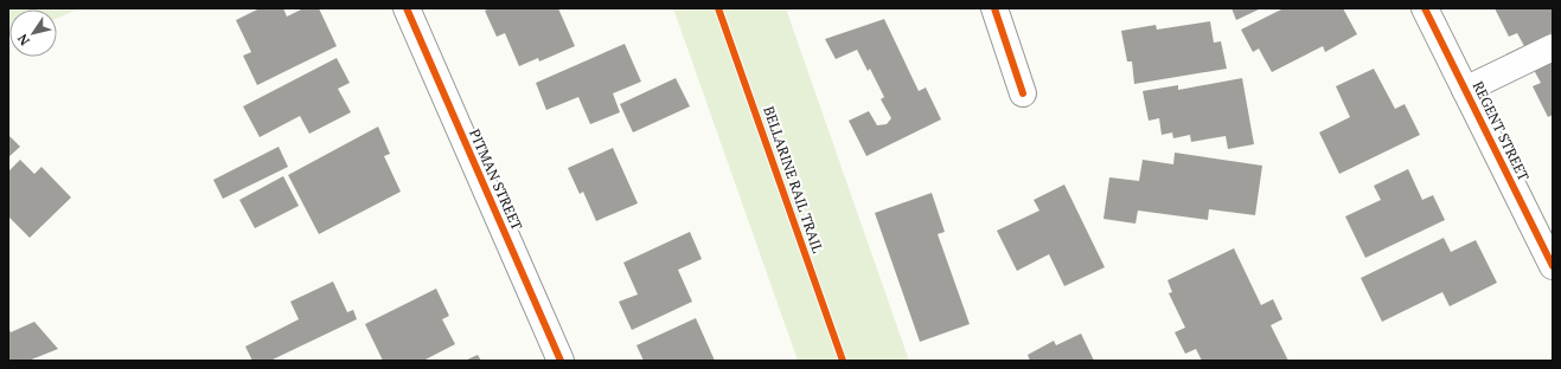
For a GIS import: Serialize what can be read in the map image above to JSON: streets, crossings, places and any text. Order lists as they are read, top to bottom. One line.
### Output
{"streets":{"street":["REGENT STREET","PITMAN STREET"],"cycle path":["BELLARINE RAIL TRAIL"]},"north":"bottom left"}
